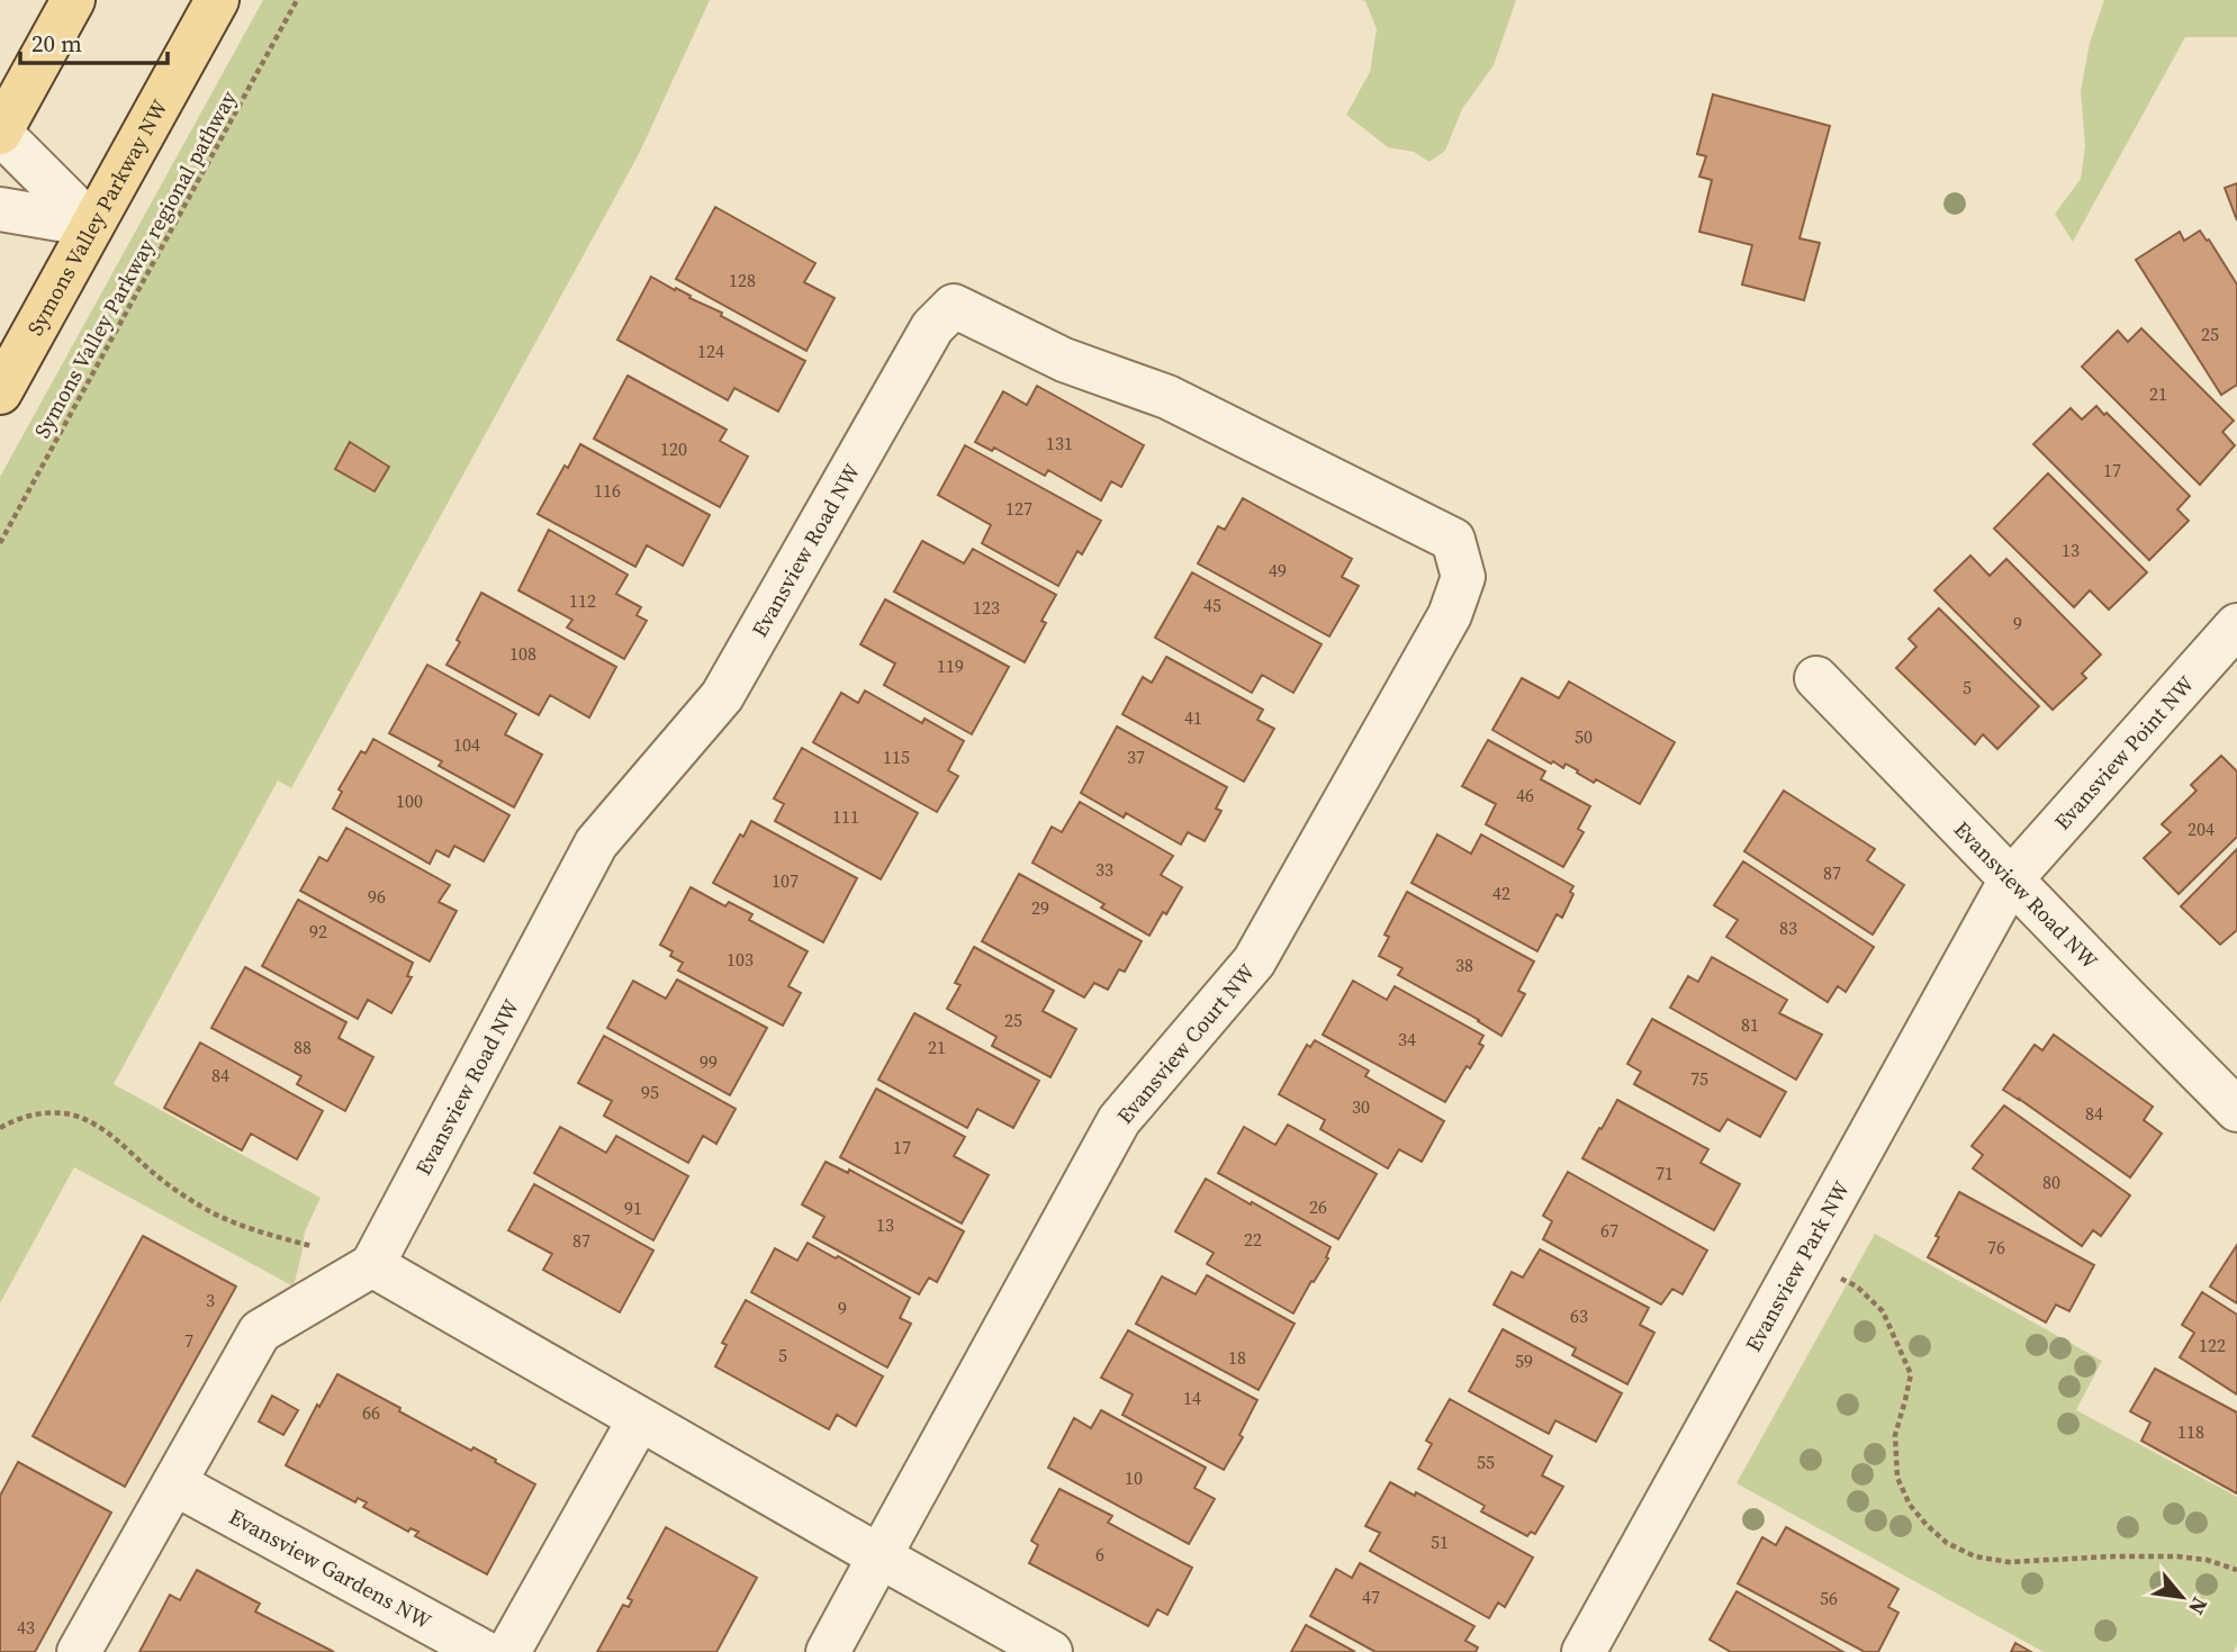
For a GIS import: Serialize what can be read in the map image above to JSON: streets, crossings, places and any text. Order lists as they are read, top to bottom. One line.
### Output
{"streets":{"main road":["Symons Valley Parkway NW"],"street":["Evansview Road NW","Evansview Point NW","Evansview Court NW","Evansview Park NW","Evansview Gardens NW"],"path":["Symons Valley Parkway regional pathway"]},"crossings":[["Evansview Road NW","Evansview Point NW"],["Evansview Road NW","Evansview Court NW"],["Evansview Road NW","Evansview Park NW"],["Evansview Point NW","Evansview Park NW"]],"house_numbers":["128","25","124","21","131","120","17","116","127","13","49","112","45","123","9","108","119","5","41","50","104","115","37","46","100","111","204","33","87","107","42","96","29","83","92","103","38","25","81","34","88","21","99","84","75","95","30","84","17","71","80","26","91","13","67","22","87","76","3","9","63","7","122","5","18","59","14","66","118","55","10","51","6","47","56","43"],"scale_bar":"20 m","north":"bottom right"}
